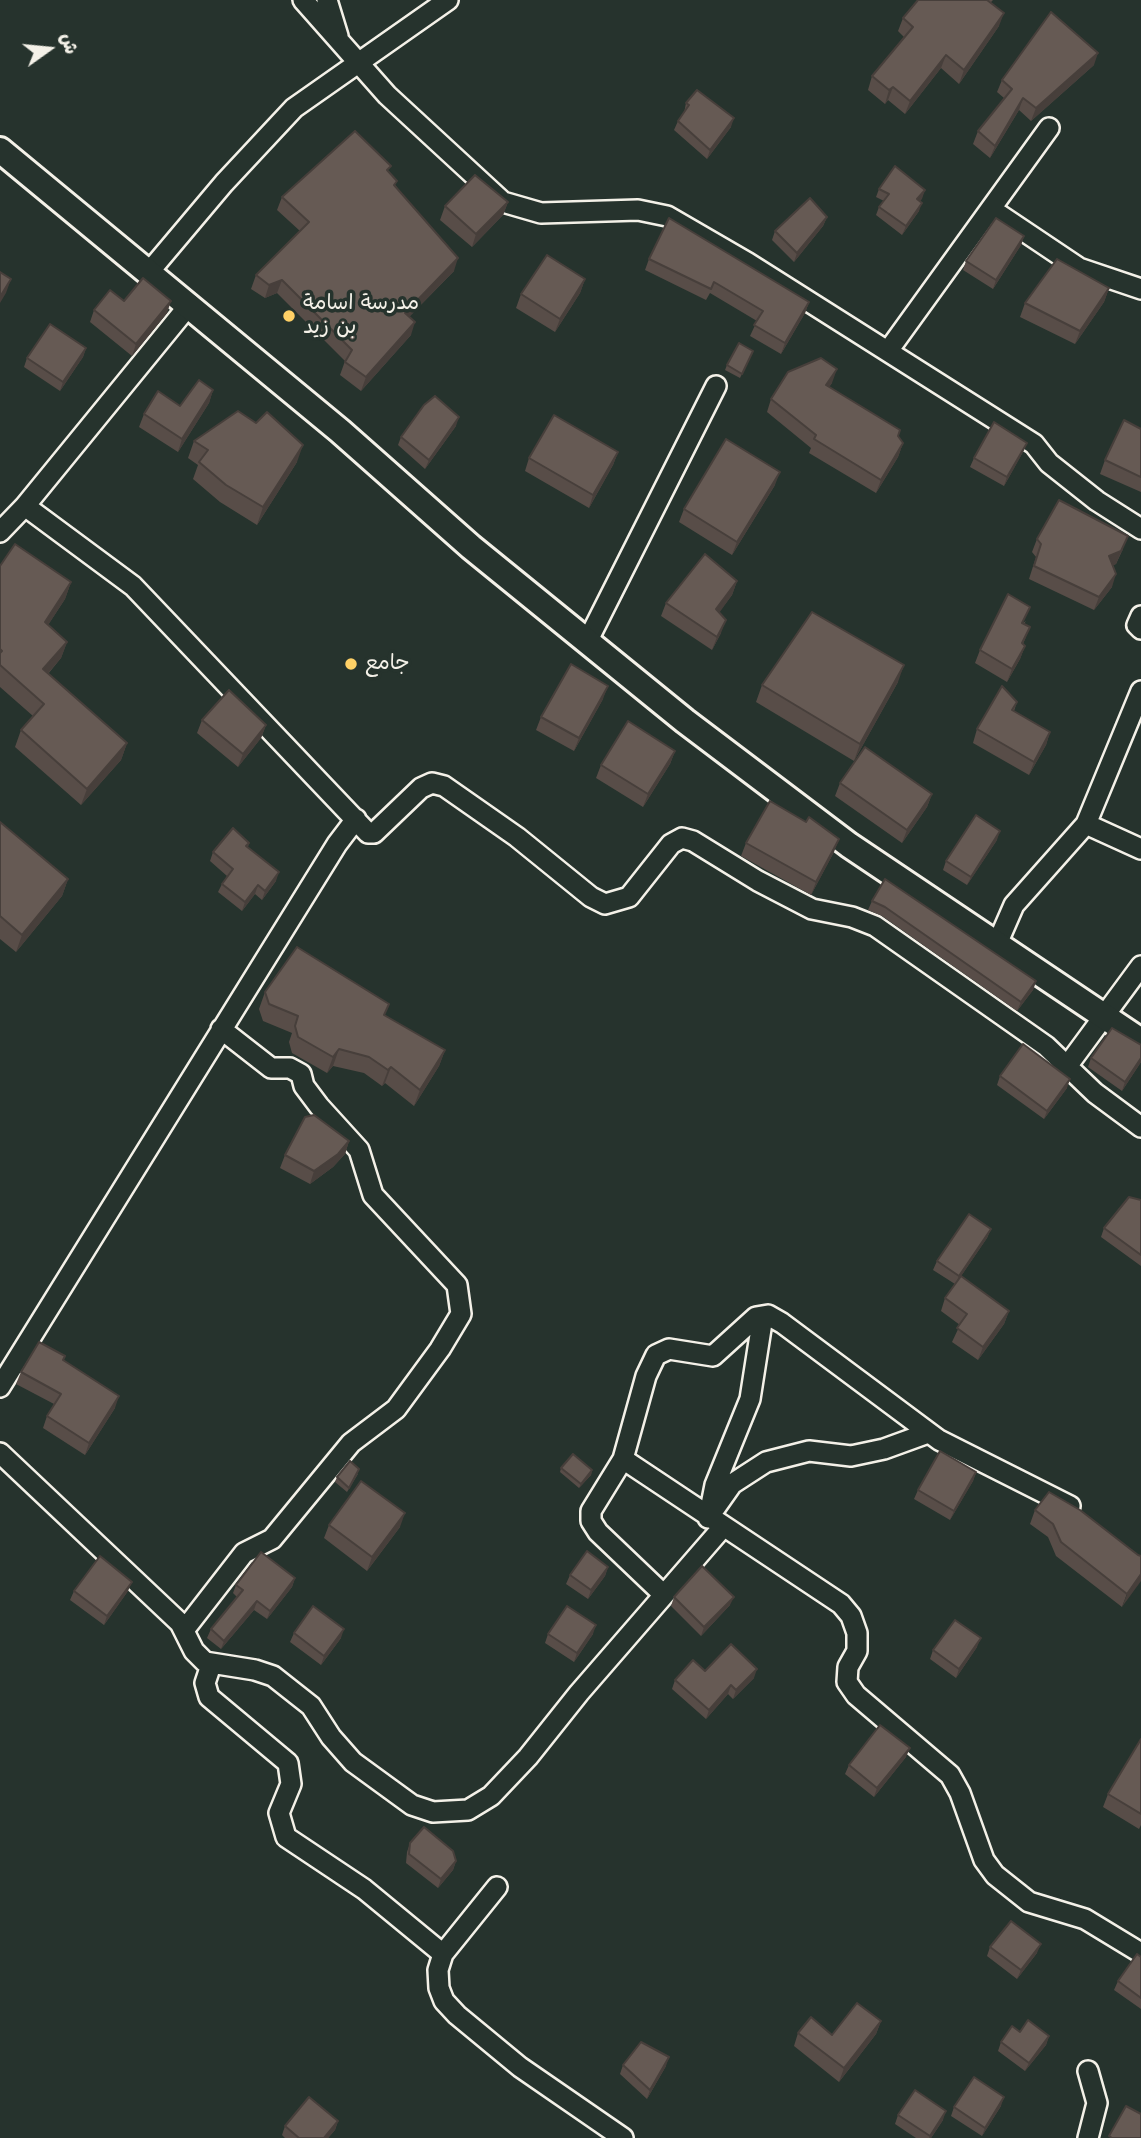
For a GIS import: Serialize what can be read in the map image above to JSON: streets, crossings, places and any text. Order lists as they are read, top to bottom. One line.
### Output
{"places":["مدرسة اسامة بن زيد","جامع"],"north":"right"}
